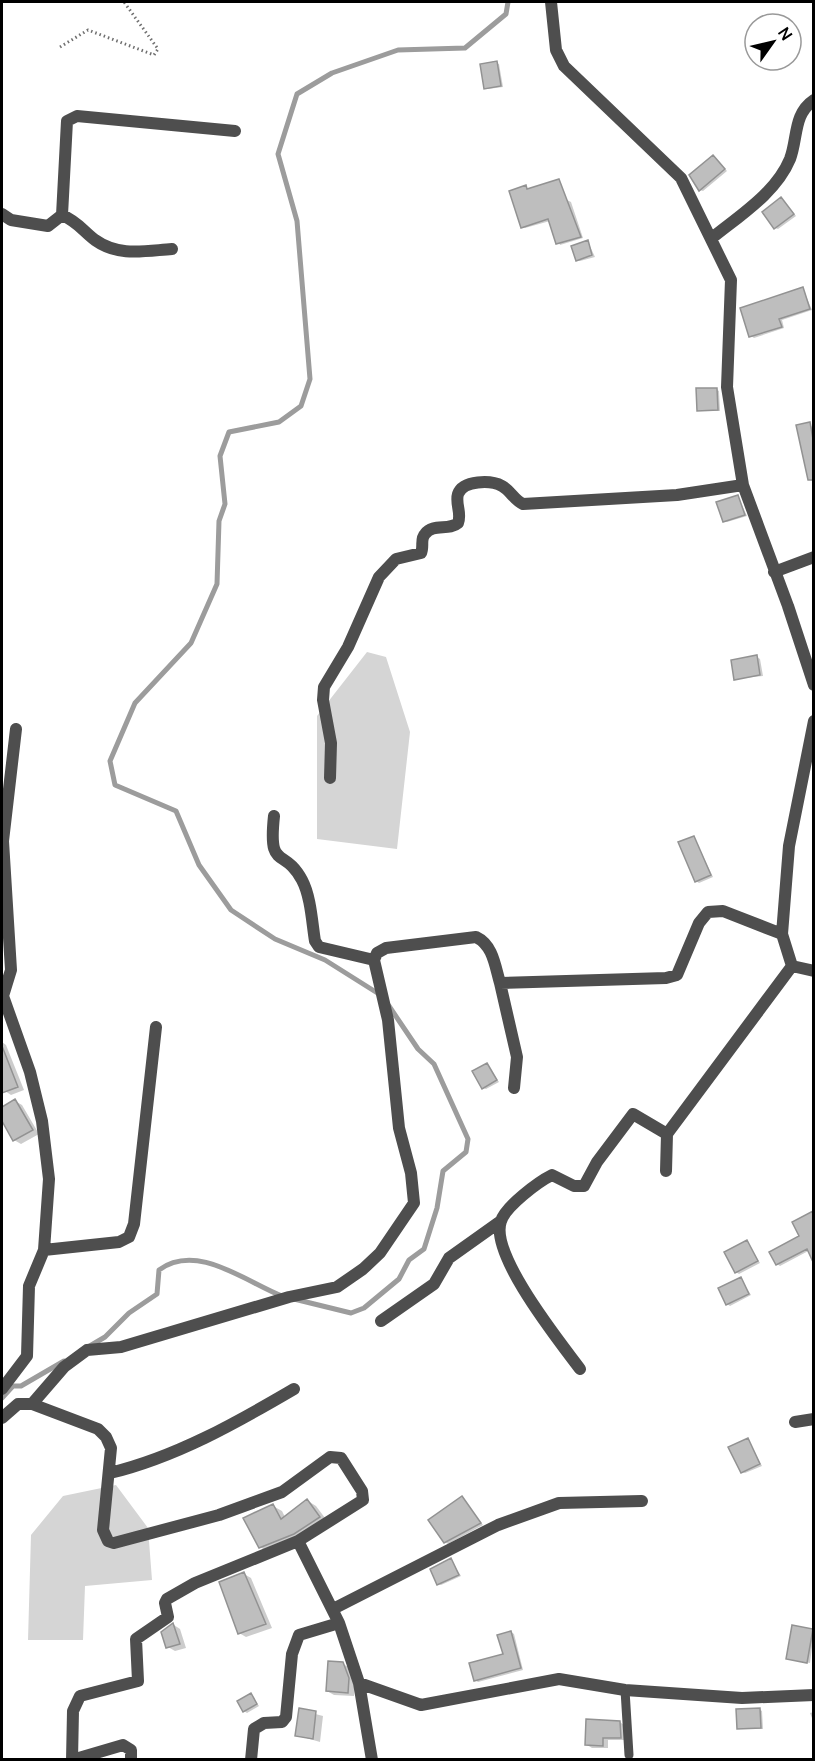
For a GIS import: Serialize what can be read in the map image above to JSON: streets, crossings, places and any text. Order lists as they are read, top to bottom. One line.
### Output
{"north":"top right"}
